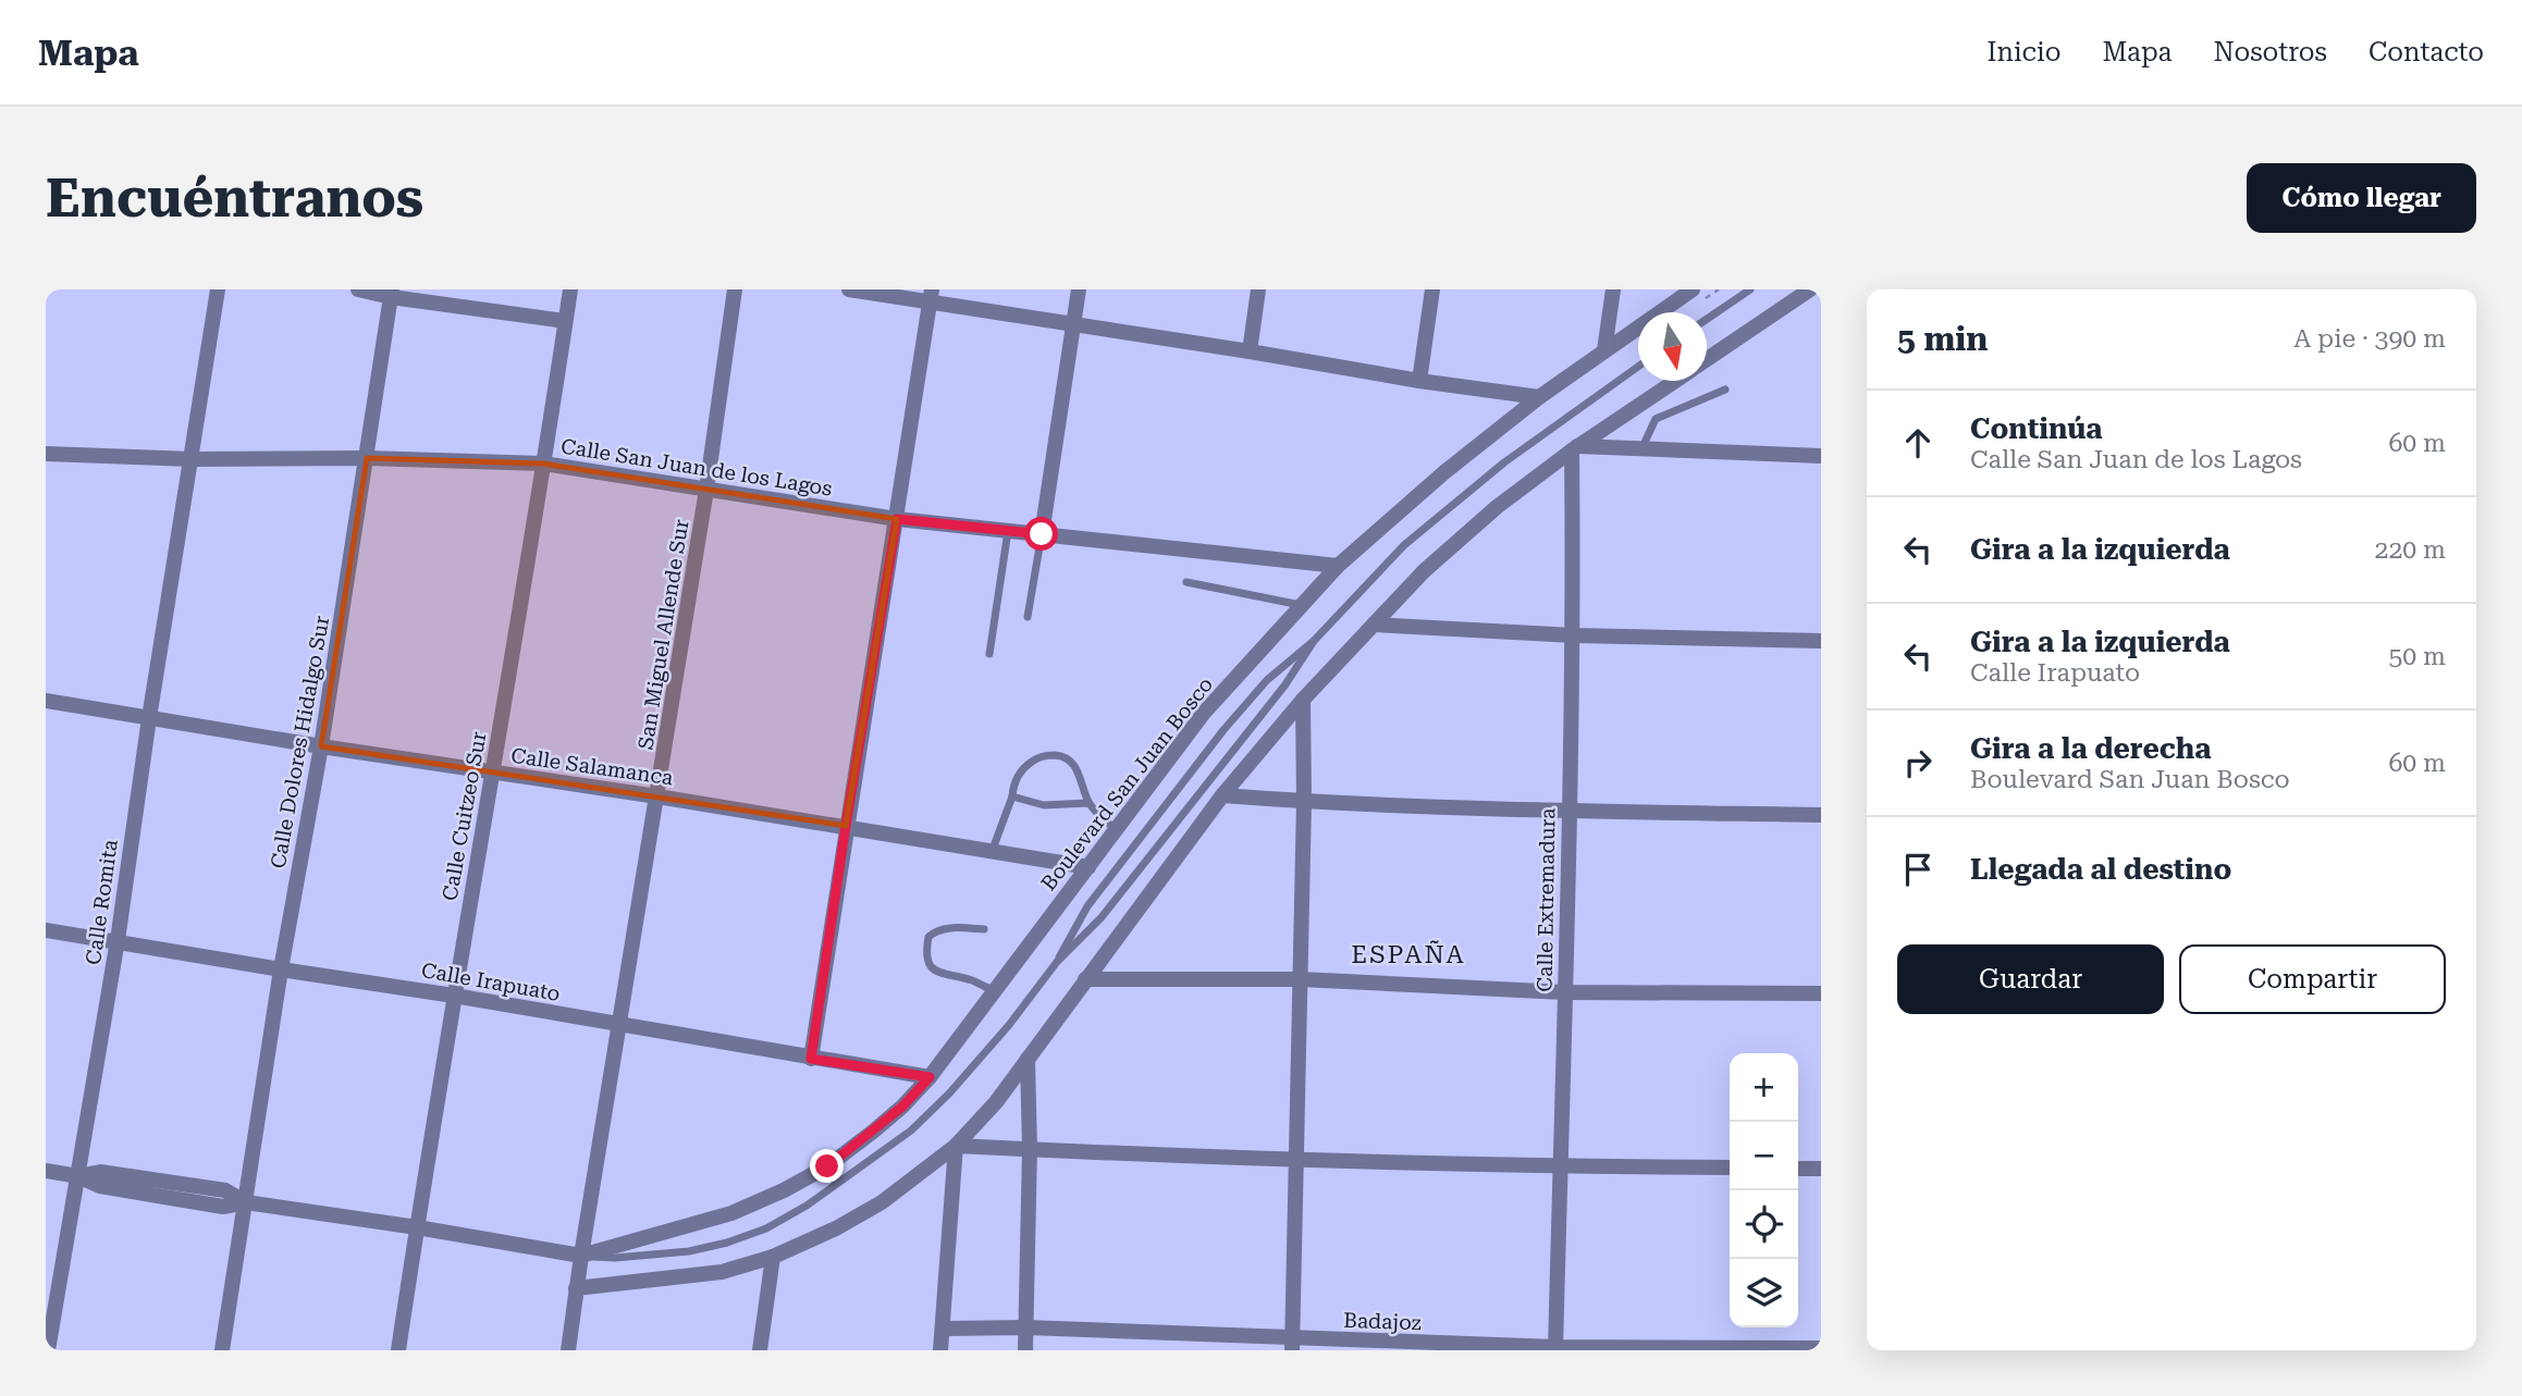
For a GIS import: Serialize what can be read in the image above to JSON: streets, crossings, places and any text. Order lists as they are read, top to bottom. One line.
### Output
{"streets":{"street":["Calle San Juan de los Lagos","San Miguel Allende Sur","Calle Dolores Hidalgo Sur","Calle Salamanca","Boulevard San Juan Bosco","Calle Cuitzeo Sur","Calle Extremadura","Calle Romita","Calle Irapuato","Badajoz"]},"crossings":[["Calle San Juan de los Lagos","San Miguel Allende Sur"],["Calle San Juan de los Lagos","Calle Dolores Hidalgo Sur"],["Calle San Juan de los Lagos","Boulevard San Juan Bosco"],["Calle San Juan de los Lagos","Calle Cuitzeo Sur"],["Calle San Juan de los Lagos","Calle Romita"],["San Miguel Allende Sur","Calle Salamanca"],["San Miguel Allende Sur","Boulevard San Juan Bosco"],["San Miguel Allende Sur","Calle Irapuato"],["Calle Dolores Hidalgo Sur","Calle Salamanca"],["Calle Dolores Hidalgo Sur","Calle Irapuato"],["Calle Salamanca","Boulevard San Juan Bosco"],["Calle Salamanca","Calle Cuitzeo Sur"],["Calle Salamanca","Calle Romita"],["Boulevard San Juan Bosco","Calle Irapuato"],["Calle Cuitzeo Sur","Calle Irapuato"],["Calle Extremadura","Badajoz"],["Calle Romita","Calle Irapuato"]],"districts":["ESPAÑA"],"north":"bottom","page":{"header":"Mapa","nav":["Inicio","Mapa","Nosotros","Contacto"],"buttons":["Cómo llegar",["Guardar","Compartir"]],"title":"Encuéntranos","heading":["5 min","A pie · 390 m"],"list":[["Continúa","Calle San Juan de los Lagos","60 m"],["Gira a la izquierda","220 m"],["Gira a la izquierda","Calle Irapuato","50 m"],["Gira a la derecha","Boulevard San Juan Bosco","60 m"],"Llegada al destino"],"map_buttons":["+","−"]}}
